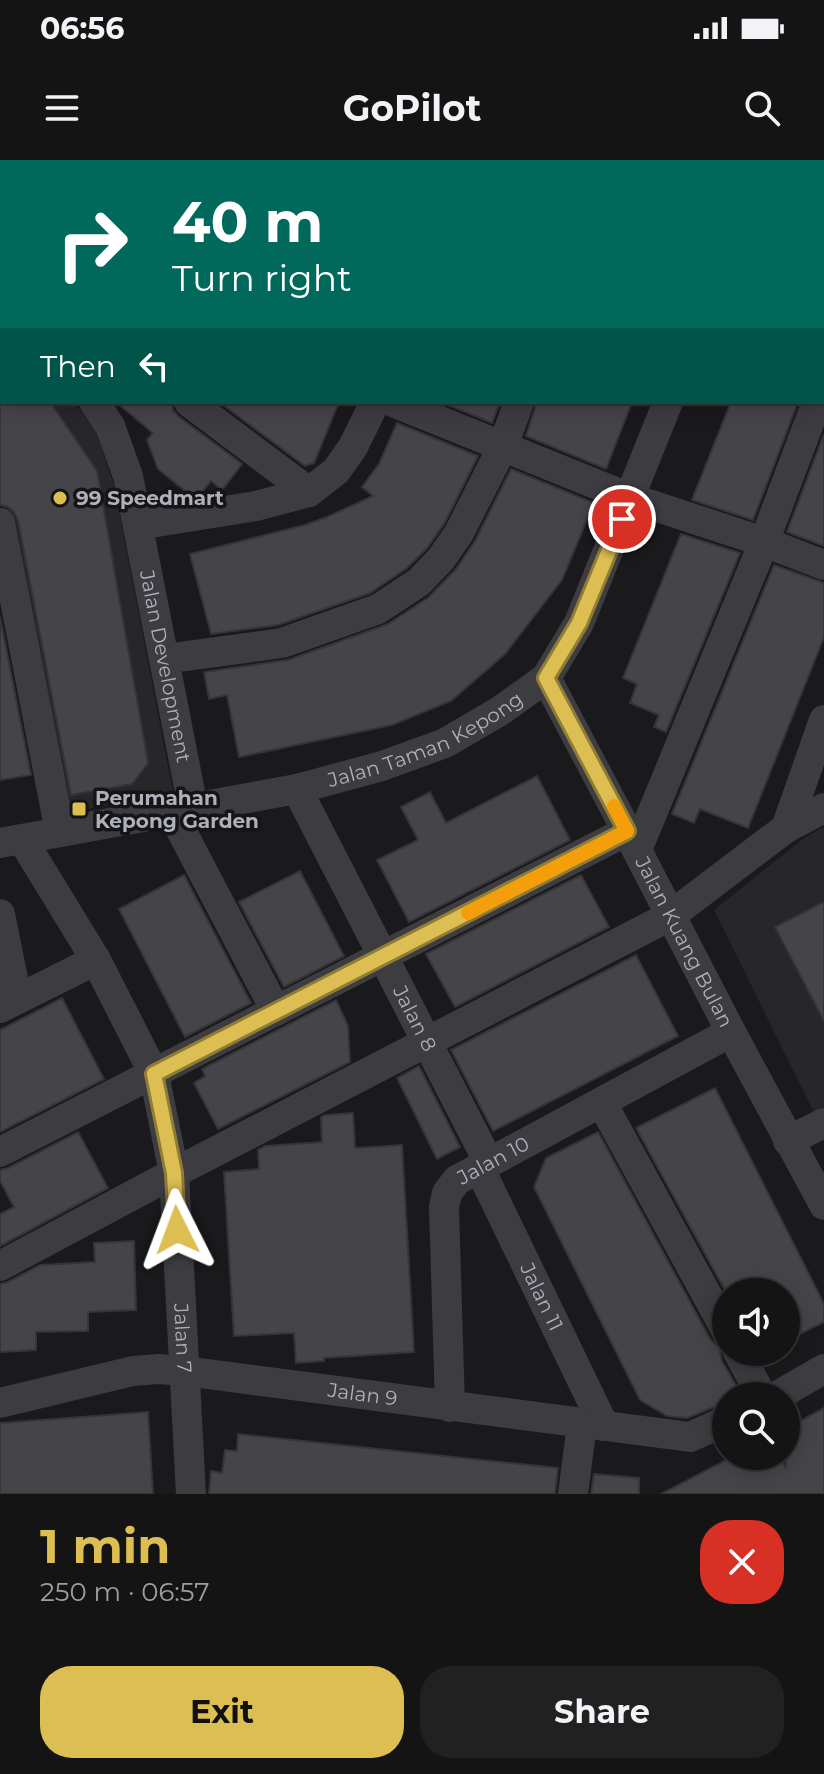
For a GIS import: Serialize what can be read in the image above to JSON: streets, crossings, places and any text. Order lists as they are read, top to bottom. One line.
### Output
{"streets":{"street":["Jalan Development","Jalan Taman Kepong","Jalan Kuang Bulan","Jalan 8","Jalan 10","Jalan 11","Jalan 7","Jalan 9"]},"crossings":[["Jalan Development","Jalan Taman Kepong"],["Jalan Taman Kepong","Jalan Kuang Bulan"],["Jalan Taman Kepong","Jalan 8"],["Jalan Taman Kepong","Jalan 7"],["Jalan Kuang Bulan","Jalan 10"],["Jalan 8","Jalan 10"],["Jalan 8","Jalan 11"],["Jalan 10","Jalan 11"],["Jalan 10","Jalan 9"],["Jalan 11","Jalan 9"],["Jalan 7","Jalan 9"]],"places":{"other":["99 Speedmart"],"transit":["Perumahan Kepong Garden"]},"page":{"status":"06:56","header":"GoPilot","turn":["40 m","Turn right"],"then":"Then","heading":["1 min","250 m · 06:57"],"buttons":["Exit","Share"]}}
